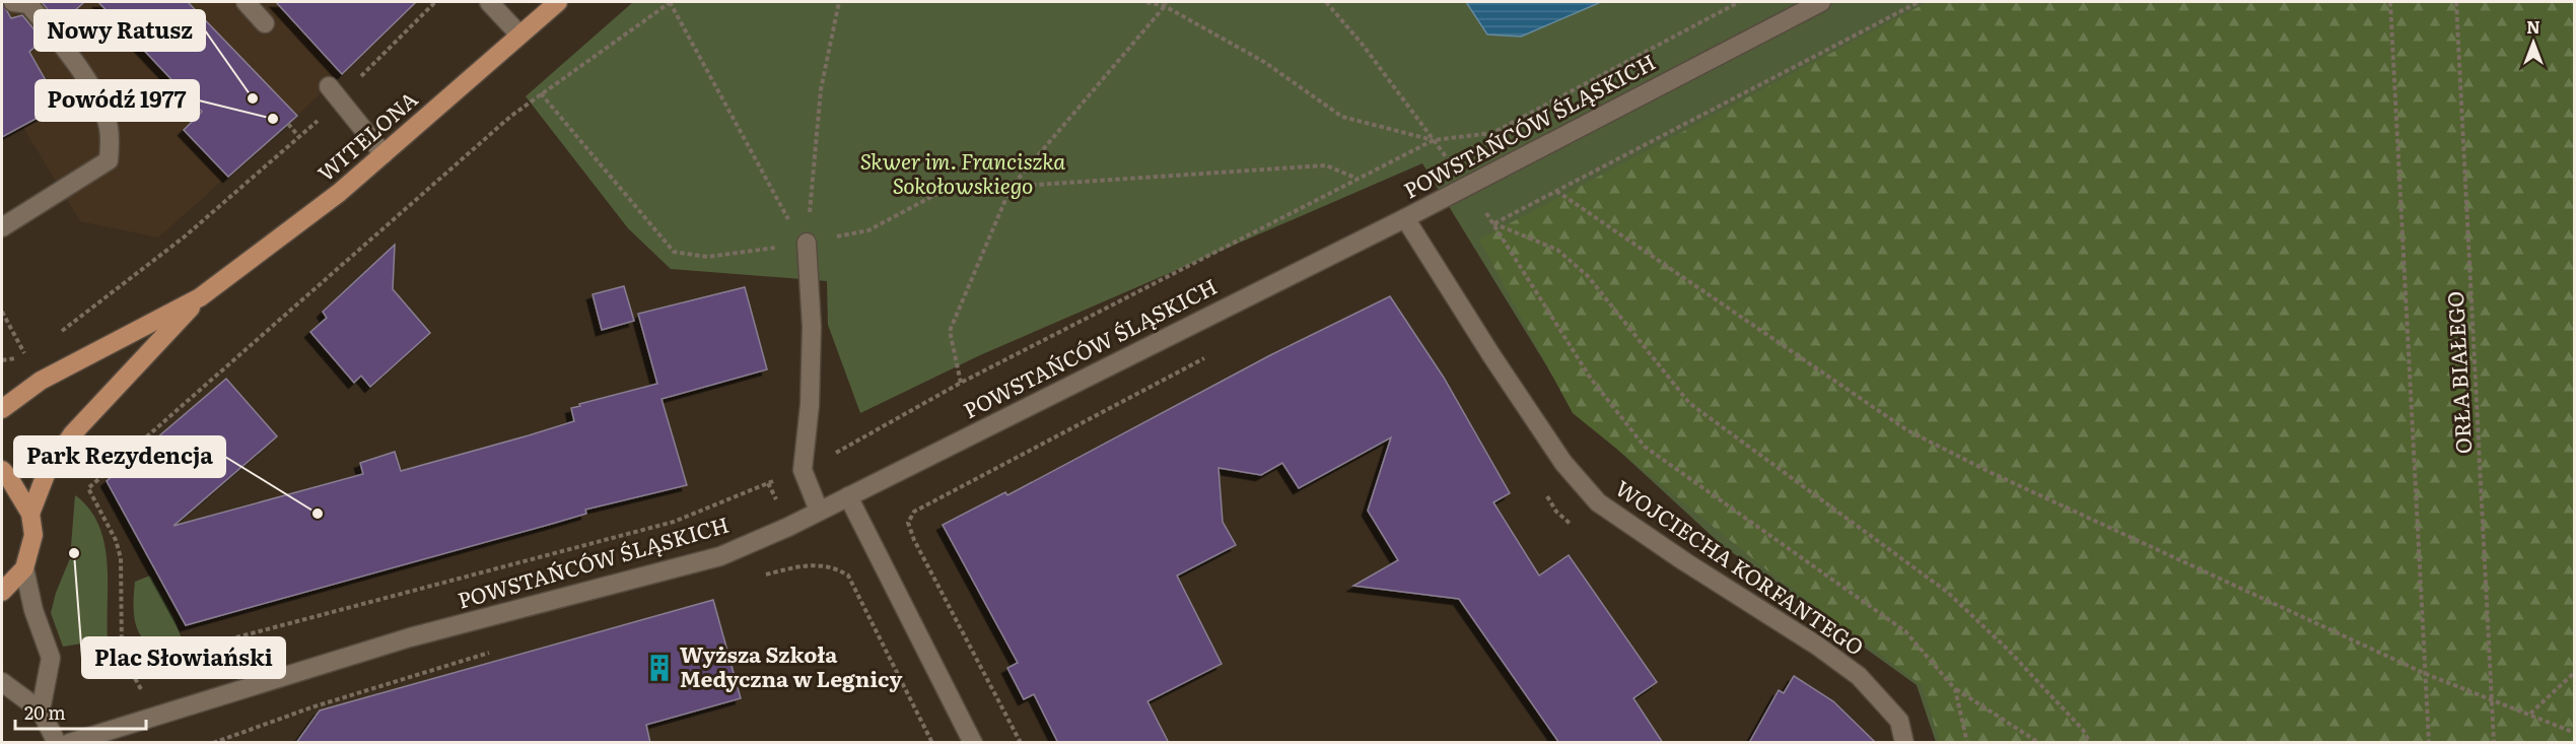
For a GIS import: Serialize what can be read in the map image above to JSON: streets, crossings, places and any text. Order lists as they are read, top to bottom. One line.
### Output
{"streets":{"main road":["WITELONA"],"street":["POWSTAŃCÓW ŚLĄSKICH","WOJCIECHA KORFANTEGO"],"path":["ORŁA BIAŁEGO"]},"crossings":[["POWSTAŃCÓW ŚLĄSKICH","WOJCIECHA KORFANTEGO"]],"parks":["Skwer im. Franciszka Sokołowskiego"],"places":{"other":["Nowy Ratusz","Powódź 1977","Park Rezydencja","Plac Słowiański"],"building":["Wyższa Szkoła Medyczna w Legnicy"]},"scale_bar":"20 m","north":"top"}
